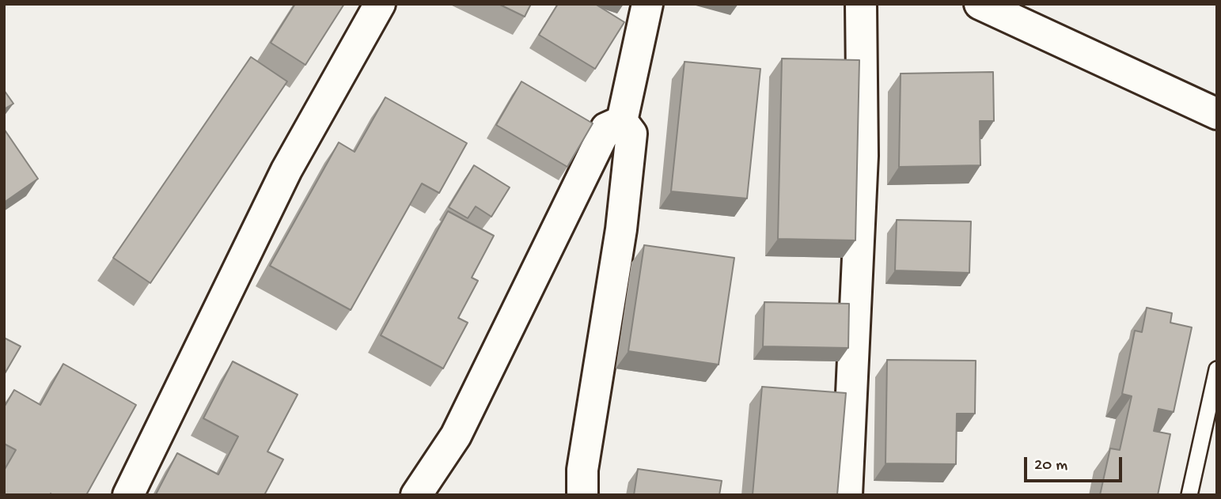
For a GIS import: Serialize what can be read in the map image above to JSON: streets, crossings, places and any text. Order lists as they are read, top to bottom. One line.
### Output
{"scale_bar":"20 m"}
